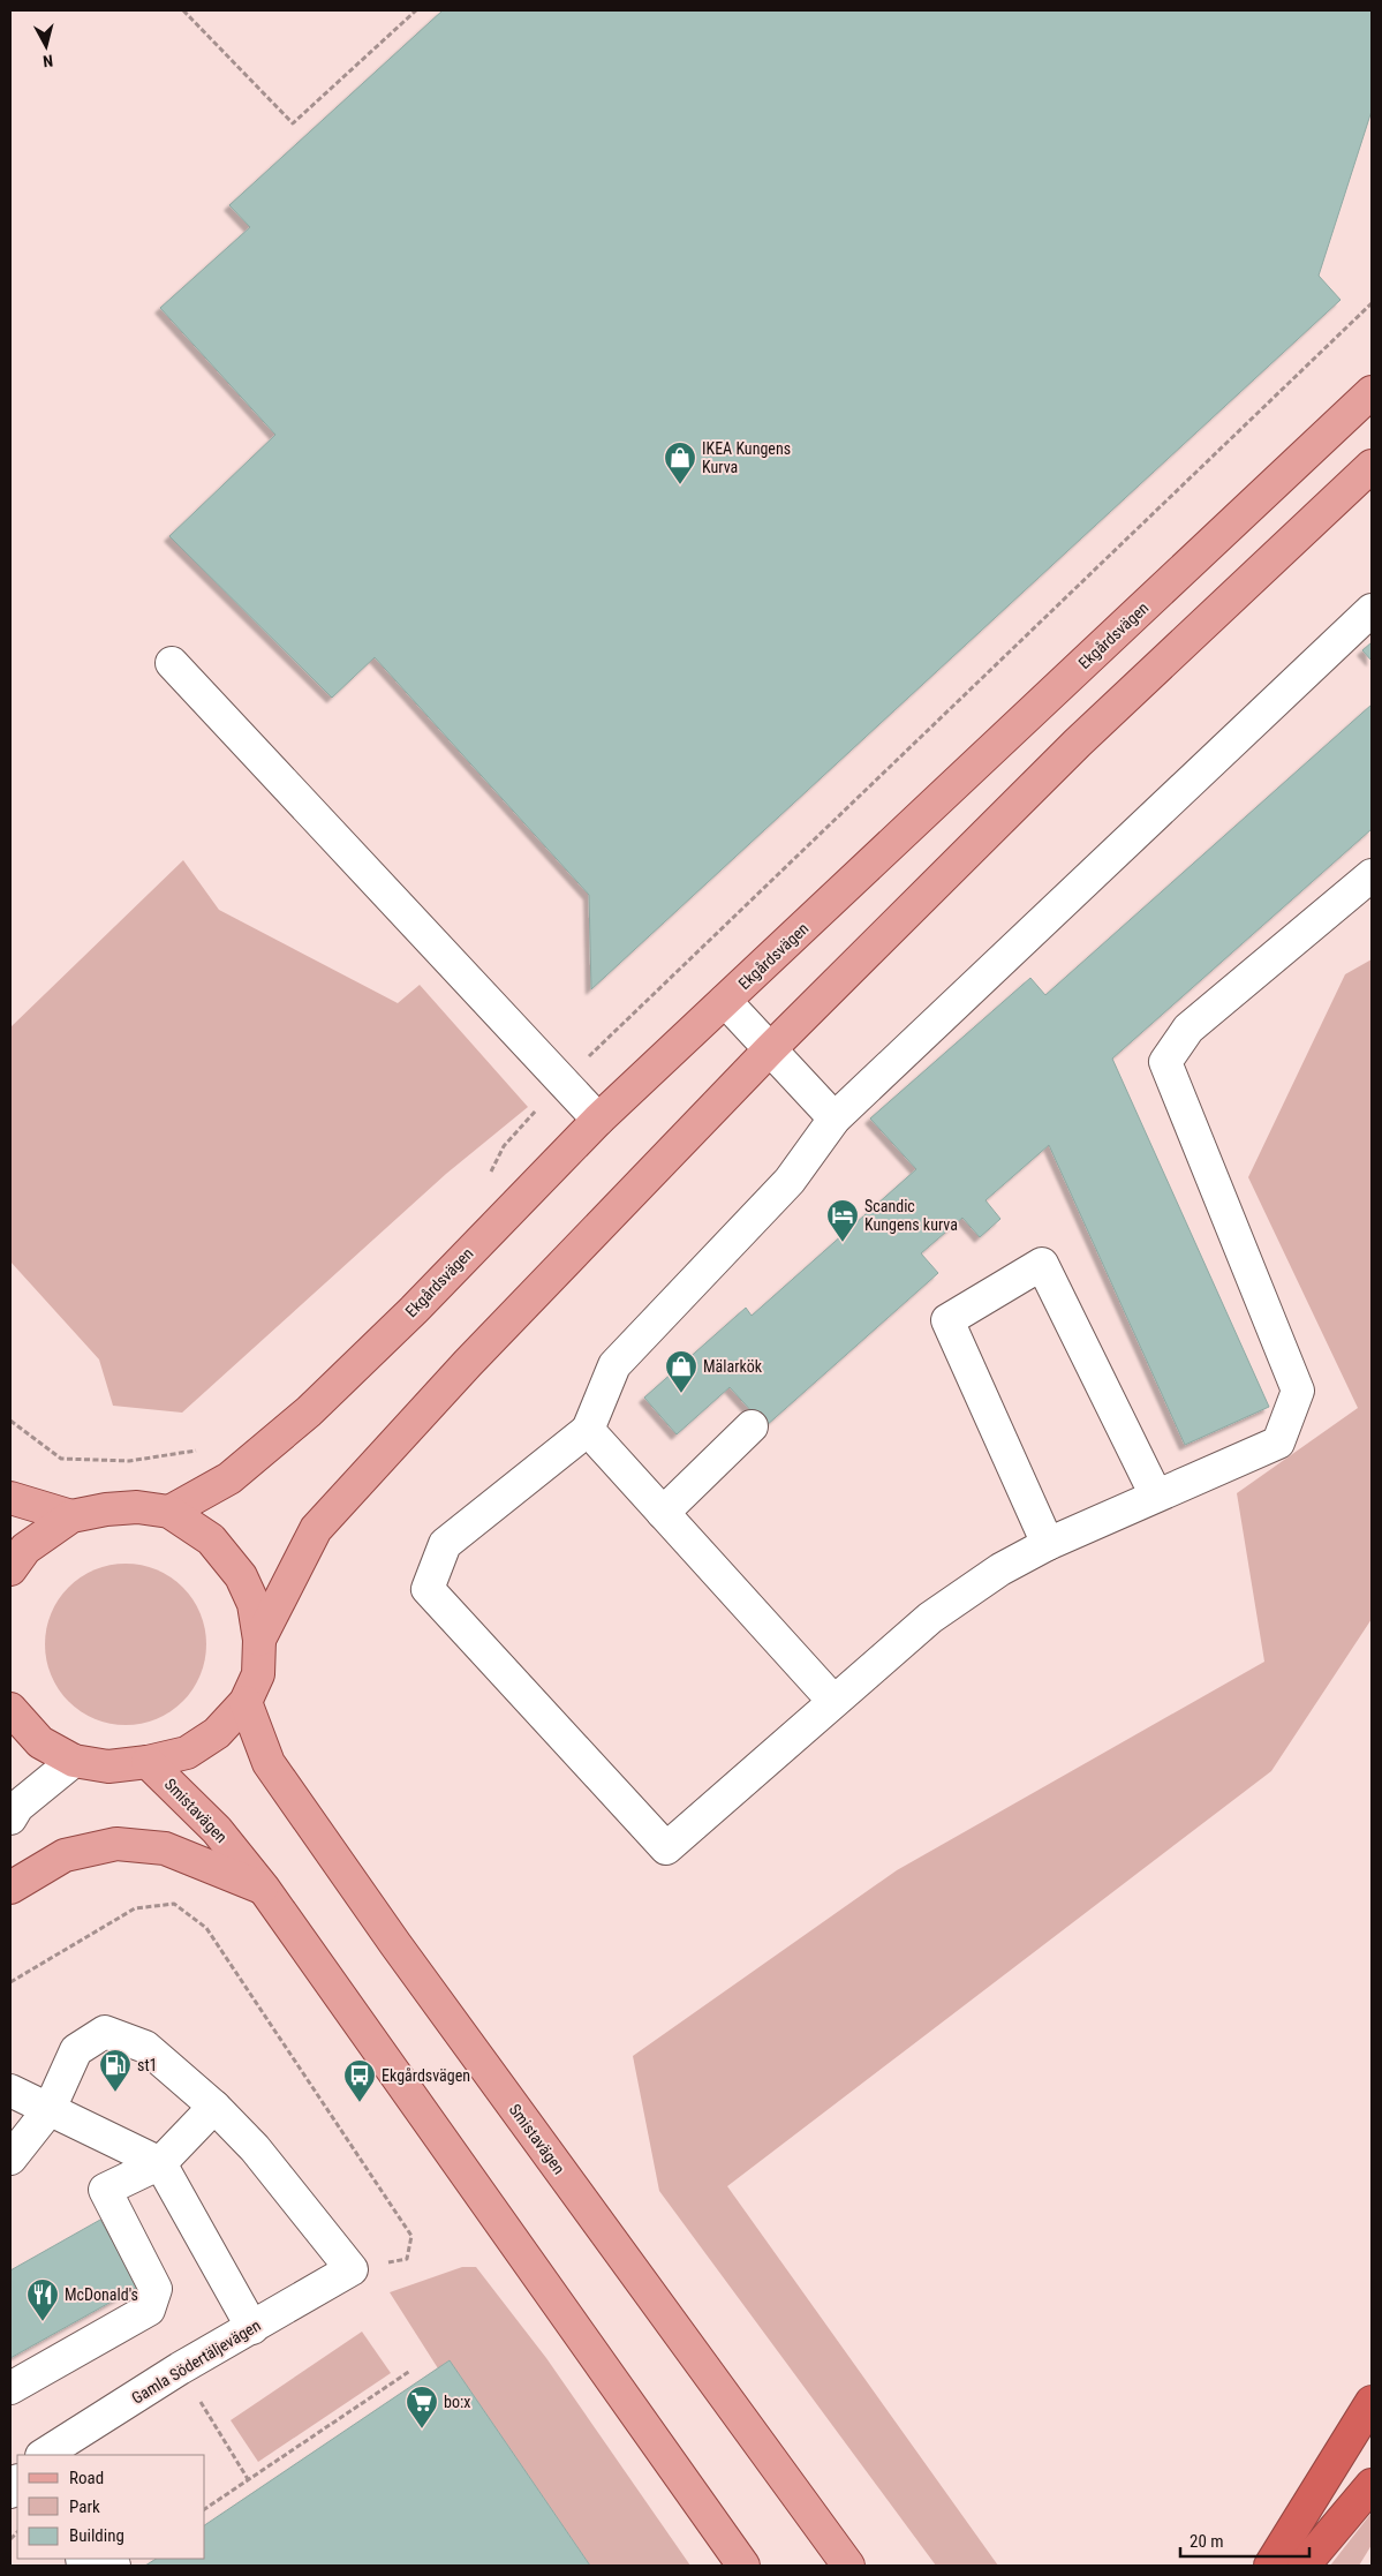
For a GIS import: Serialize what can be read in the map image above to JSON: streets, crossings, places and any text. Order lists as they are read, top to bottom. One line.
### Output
{"streets":{"main road":["Ekgårdsvägen","Smistavägen"],"street":["Gamla Södertäljevägen"]},"places":{"shop":["IKEA Kungens Kurva","Mälarkök"],"hotel":["Scandic Kungens kurva"],"fuel station":["st1"],"bus stop":["Ekgårdsvägen"],"restaurant":["McDonald's"],"supermarket":["bo:x"]},"legend":["Road","Park","Building"],"scale_bar":"20 m","north":"bottom"}
